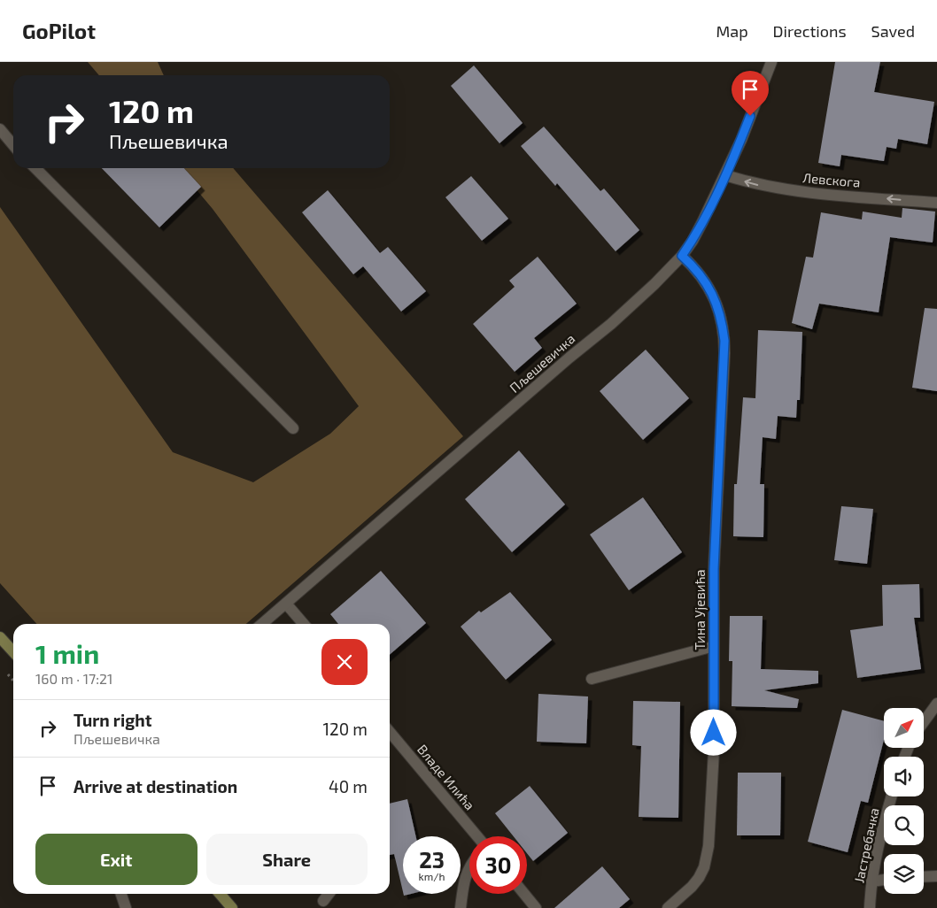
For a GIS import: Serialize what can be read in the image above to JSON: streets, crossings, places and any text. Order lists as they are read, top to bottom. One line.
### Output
{"streets":{"street":["Левскога","Пљешевичка","Тина Ујевића","Владе Илића","Јастребачка"]},"crossings":[["Левскога","Пљешевичка"],["Пљешевичка","Тина Ујевића"]],"one_way":["Левскога"],"north":"top right","page":{"header":"GoPilot","nav":["Map","Directions","Saved"],"turn":["120 m","Пљешевичка"],"heading":["1 min","160 m · 17:21"],"list":[{"name":"Turn right","note":"Пљешевичка","value":"120 m"},{"name":"Arrive at destination","value":"40 m"}],"buttons":["Exit","Share"],"speed":"23 km/h","limit":"30"}}
